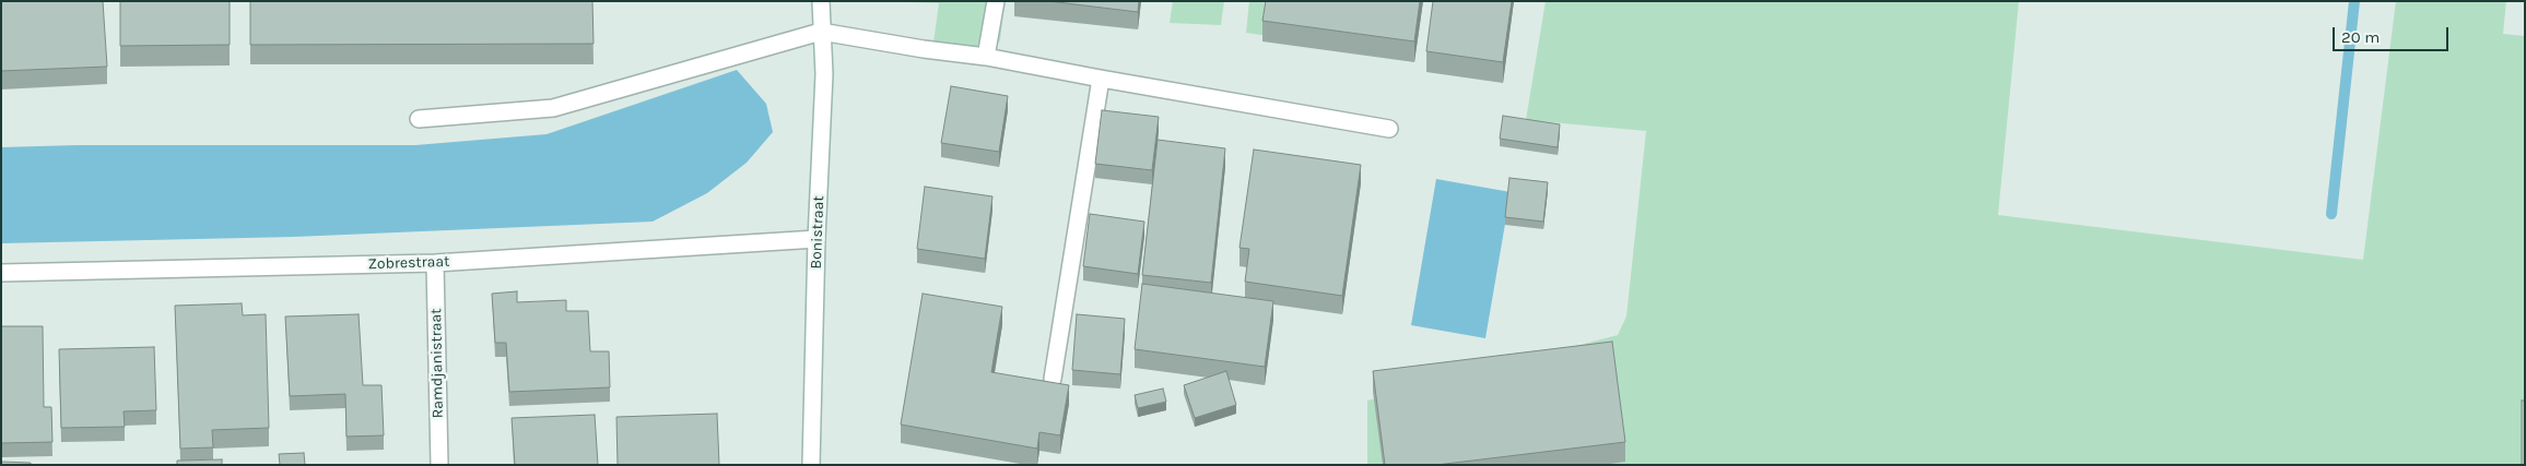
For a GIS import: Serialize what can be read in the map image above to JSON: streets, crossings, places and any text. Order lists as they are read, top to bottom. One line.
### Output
{"streets":{"street":["Bonistraat","Zobrestraat","Ramdjanistraat"]},"crossings":[["Bonistraat","Zobrestraat"],["Zobrestraat","Ramdjanistraat"]],"scale_bar":"20 m"}
